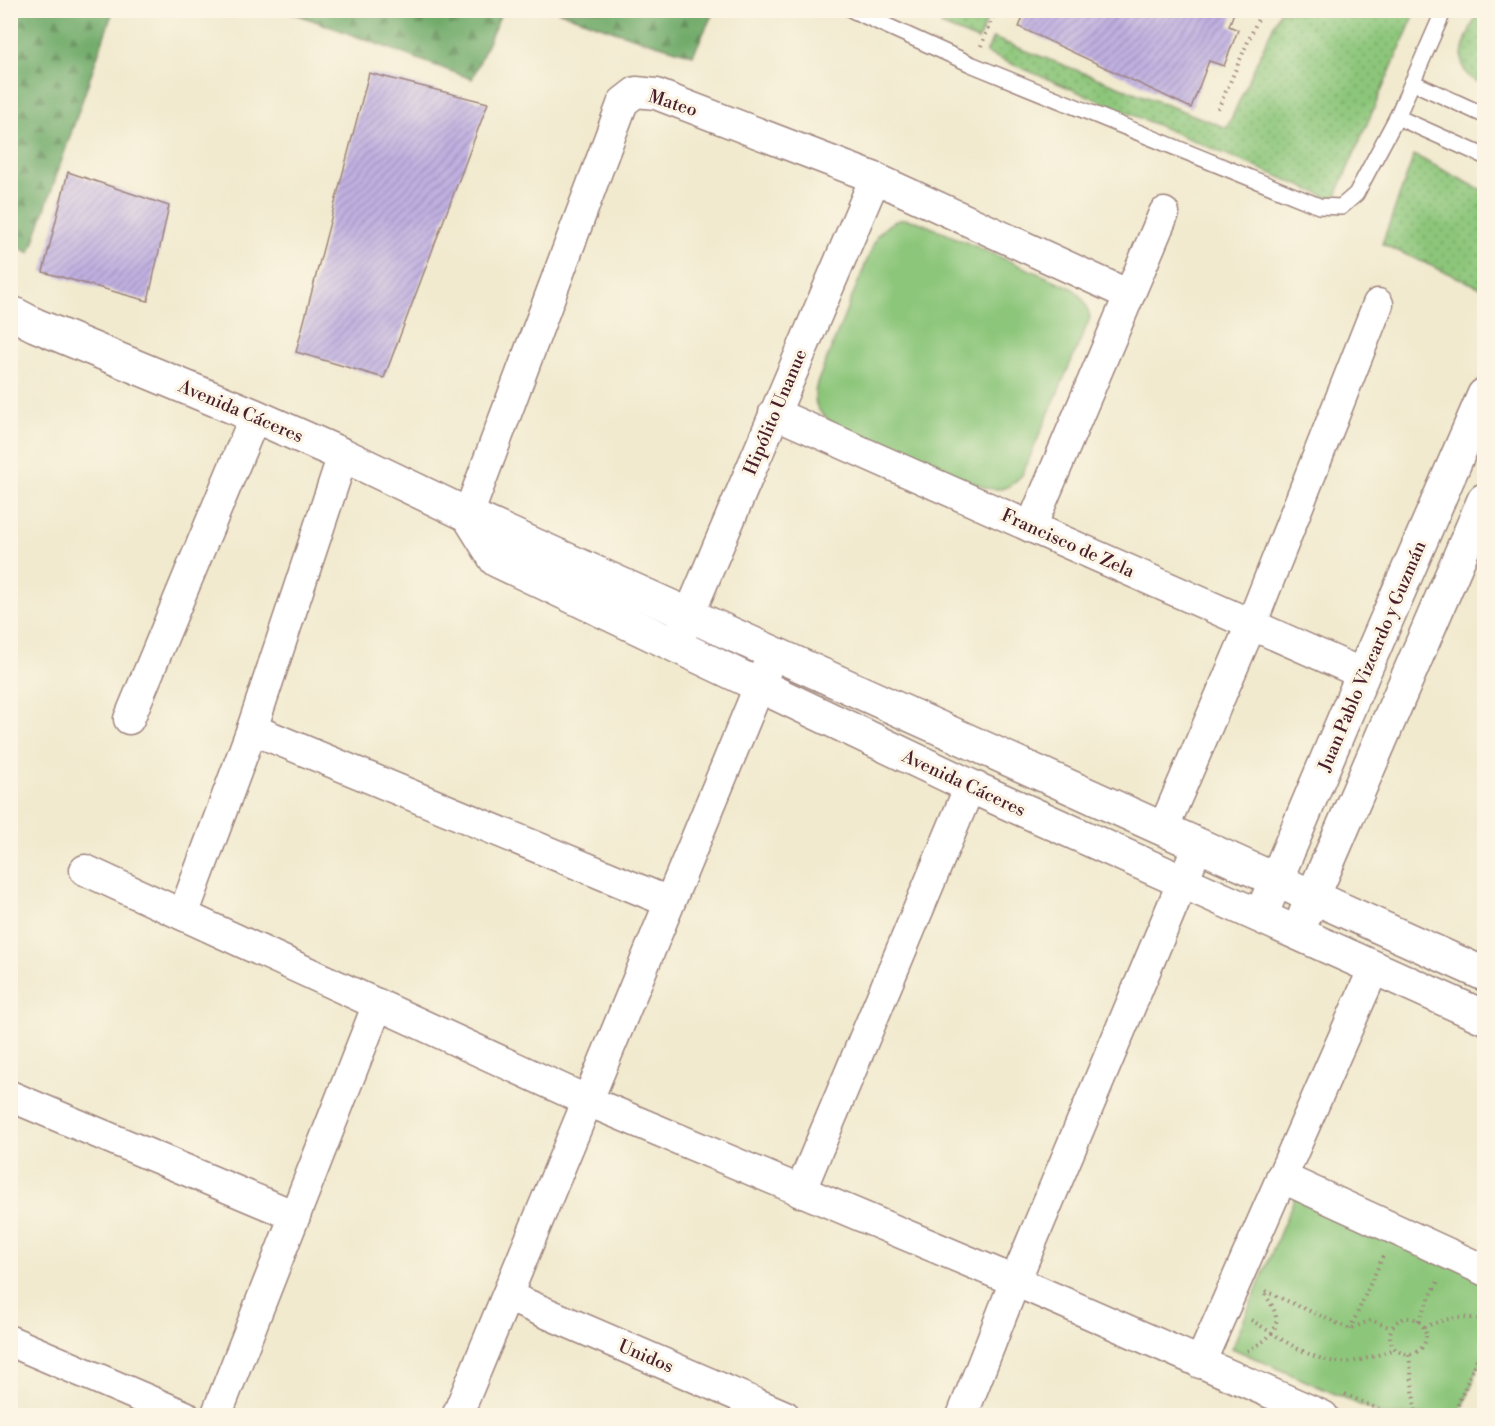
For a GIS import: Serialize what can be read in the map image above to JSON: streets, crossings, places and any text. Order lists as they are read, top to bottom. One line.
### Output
{"streets":{"street":["Mateo","Avenida Cáceres","Hipólito Unanue","Francisco de Zela","Juan Pablo Vizcardo y Guzmán","Unidos"]},"crossings":[["Mateo","Avenida Cáceres"],["Mateo","Hipólito Unanue"],["Avenida Cáceres","Hipólito Unanue"],["Avenida Cáceres","Juan Pablo Vizcardo y Guzmán"],["Hipólito Unanue","Francisco de Zela"],["Francisco de Zela","Juan Pablo Vizcardo y Guzmán"]]}
